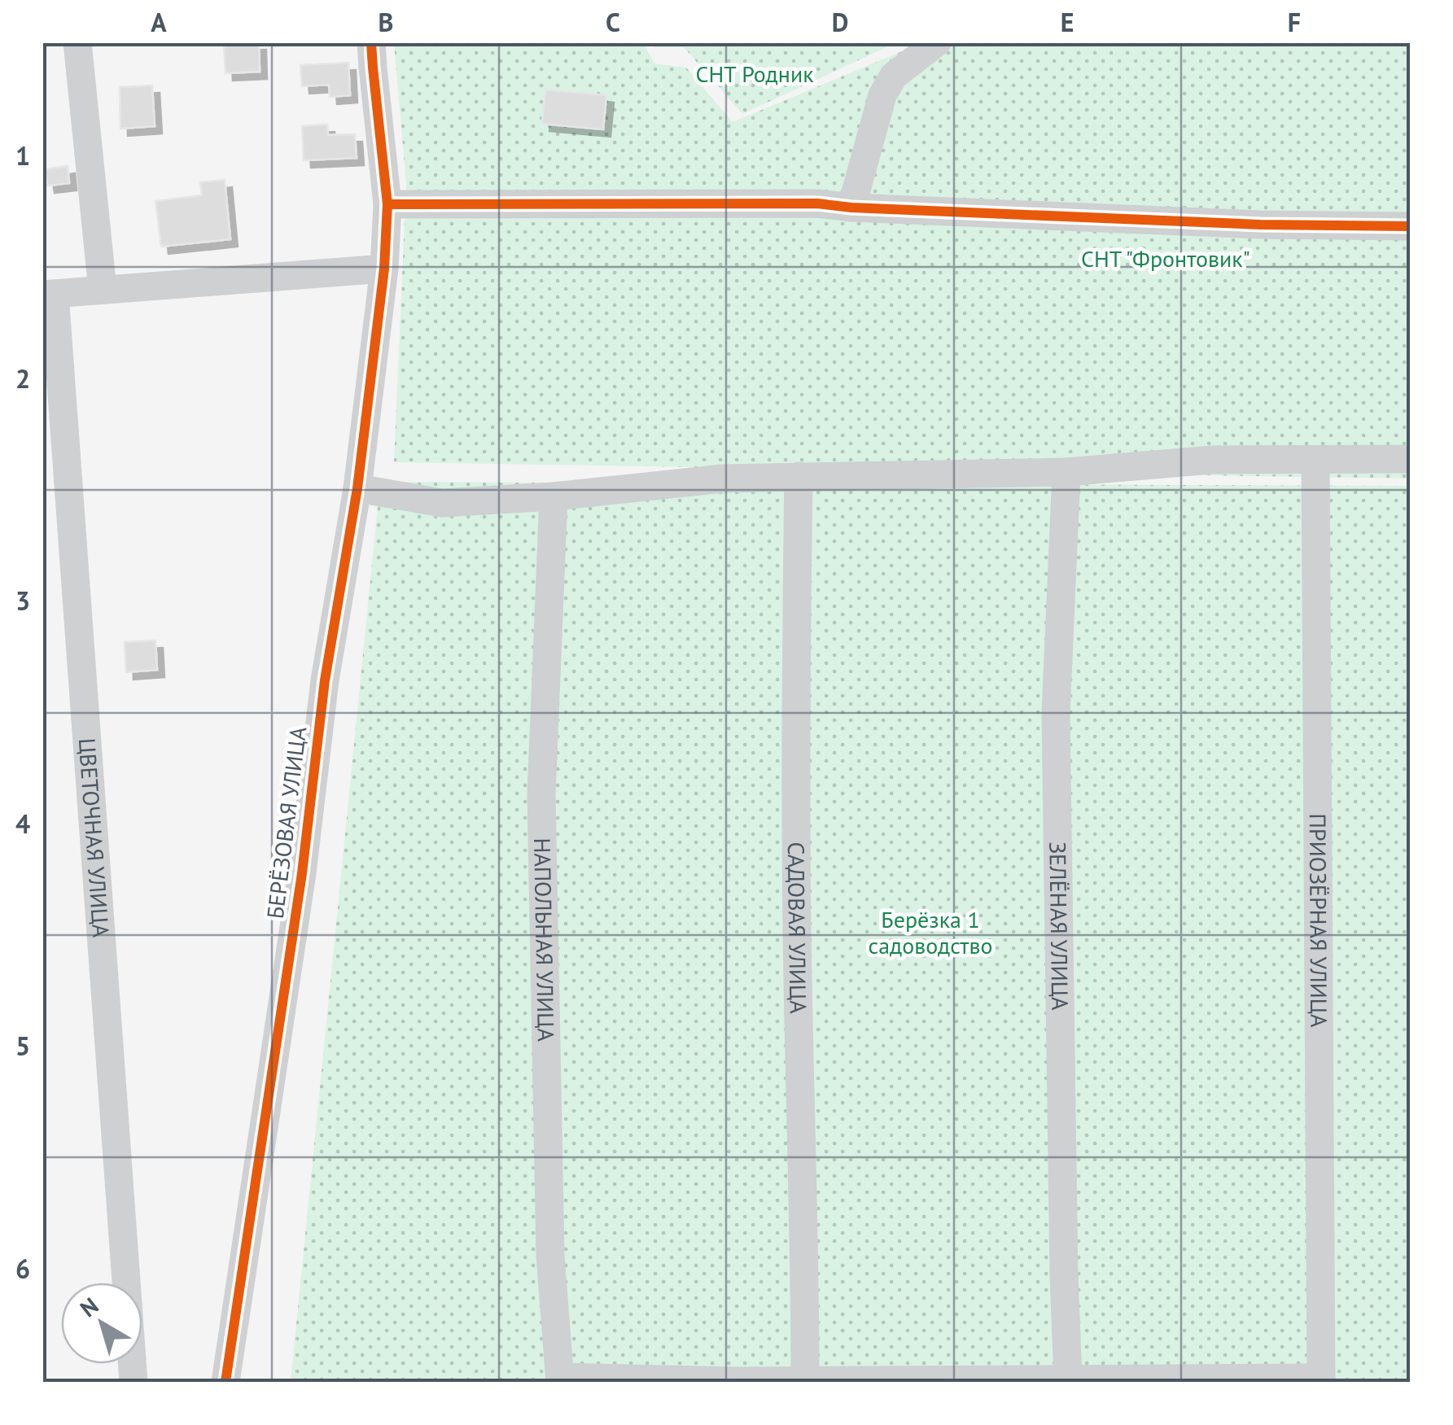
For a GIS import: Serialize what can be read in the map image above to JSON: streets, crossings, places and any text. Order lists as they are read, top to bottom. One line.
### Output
{"streets":{"street":["БЕРЁЗОВАЯ УЛИЦА","ЦВЕТОЧНАЯ УЛИЦА","ПРИОЗЁРНАЯ УЛИЦА","ЗЕЛЁНАЯ УЛИЦА","САДОВАЯ УЛИЦА","НАПОЛЬНАЯ УЛИЦА"]},"parks":["СНТ Родник","СНТ \"Фронтовик\"","Берёзка 1 садоводство"],"north":"top left","grid":{"columns":["A","B","C","D","E","F"],"rows":["1","2","3","4","5","6"]}}
